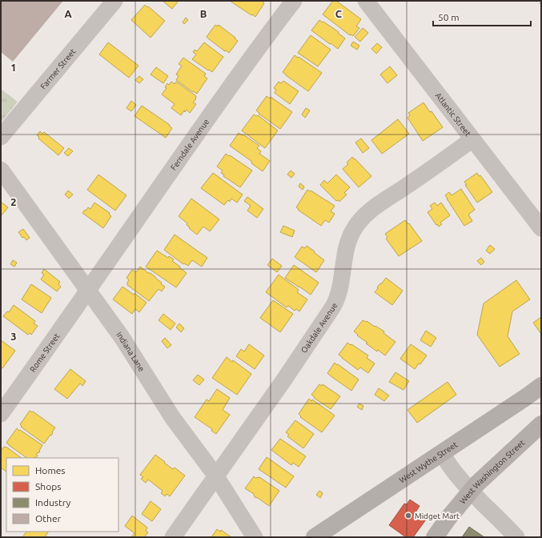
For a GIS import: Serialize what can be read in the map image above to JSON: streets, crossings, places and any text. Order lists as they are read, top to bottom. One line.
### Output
{"streets":{"main road":["West Wythe Street","West Washington Street"],"street":["Farmer Street","Atlantic Street","Ferndale Avenue","Oakdale Avenue","Indiana Lane","Rome Street"]},"crossings":[["Atlantic Street","Oakdale Avenue"],["Ferndale Avenue","Indiana Lane"],["Ferndale Avenue","Rome Street"],["Oakdale Avenue","Indiana Lane"],["Indiana Lane","Rome Street"]],"places":["Midget Mart"],"legend":["Homes","Shops","Industry","Other"],"scale_bar":"50 m","grid":{"columns":["A","B","C"],"rows":["1","2","3"]}}
